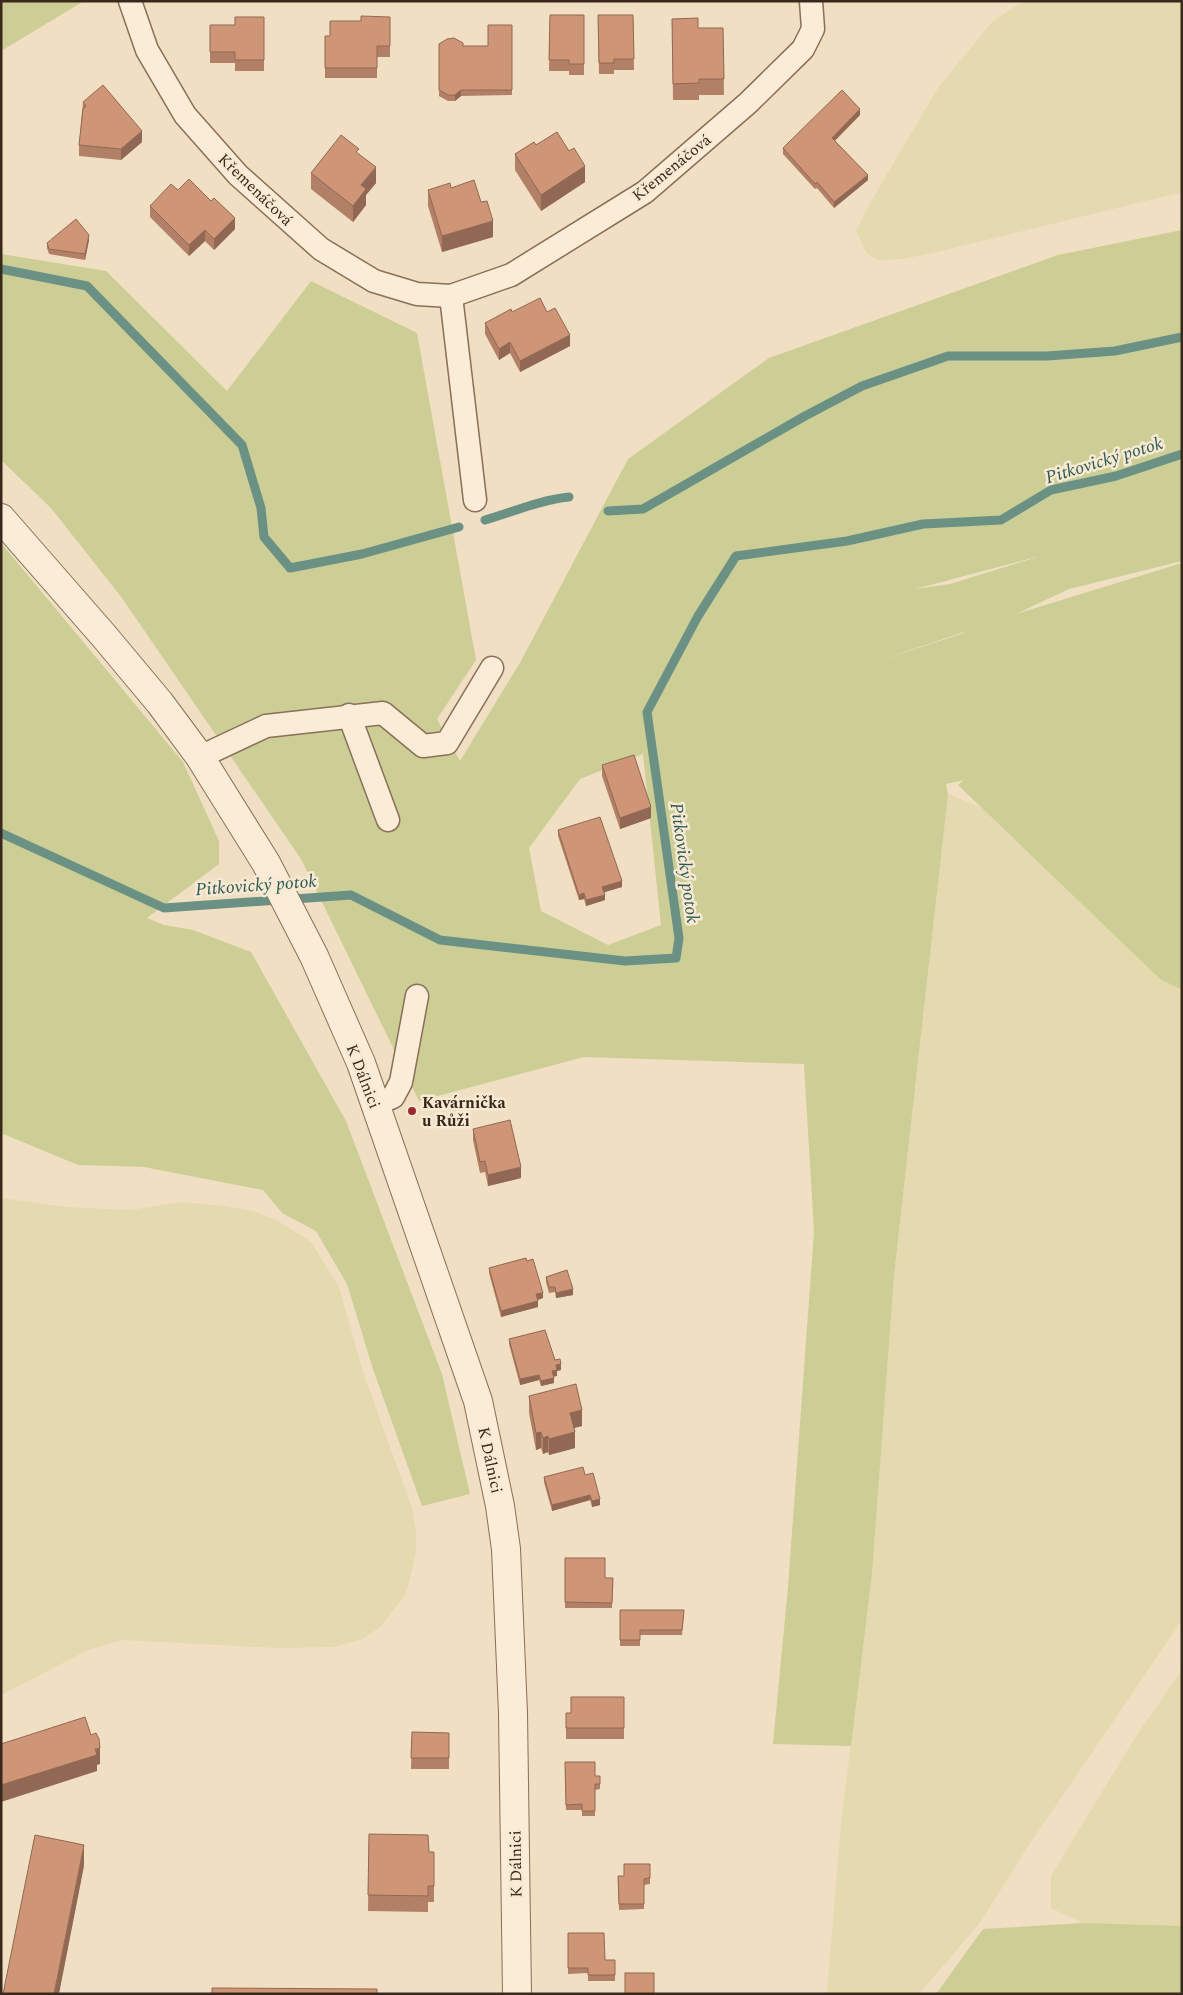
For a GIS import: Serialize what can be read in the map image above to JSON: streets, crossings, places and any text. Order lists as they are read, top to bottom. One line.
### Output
{"streets":{"street":["Křemenáčová","K Dálnici"]},"water":["Pitkovický potok"],"places":["Kavárnička u Růži"]}
